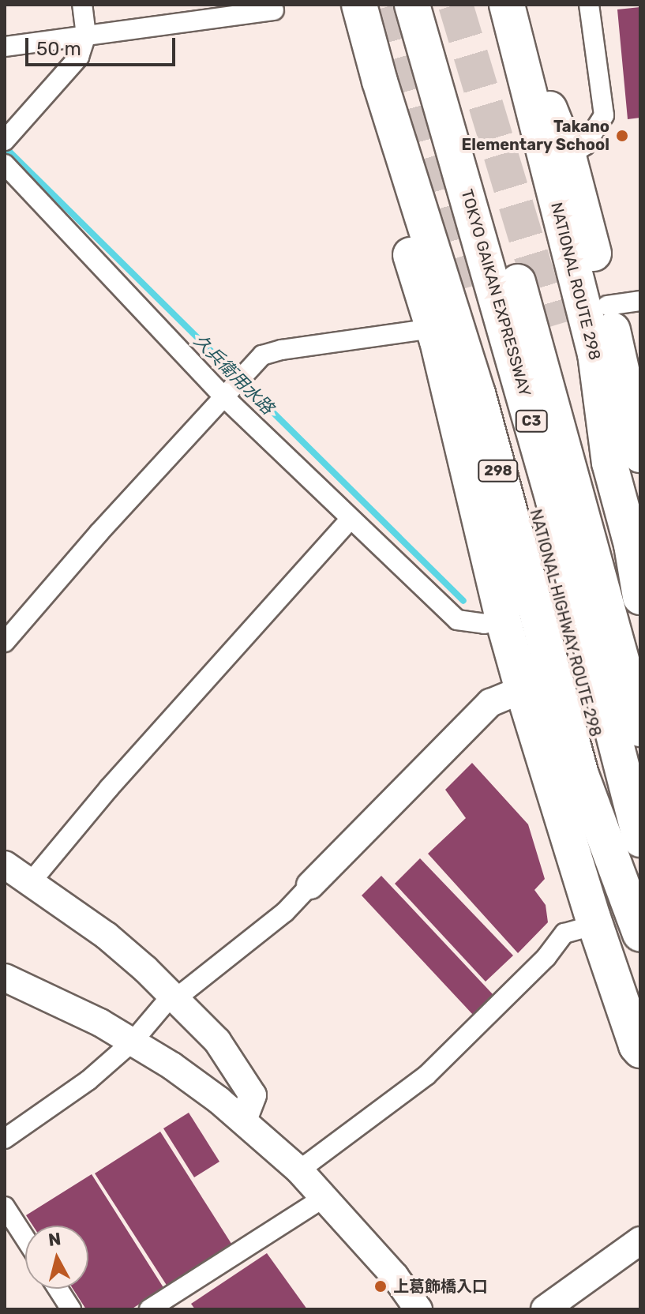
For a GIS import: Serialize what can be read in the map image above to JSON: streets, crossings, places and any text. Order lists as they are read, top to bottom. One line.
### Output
{"streets":{"highway":["NATIONAL ROUTE 298","TOKYO GAIKAN EXPRESSWAY","C3","298","NATIONAL HIGHWAY ROUTE 298"]},"water":["久兵衛用水路"],"places":["Takano Elementary School","上葛飾橋入口"],"scale_bar":"50 m","north":"top"}
